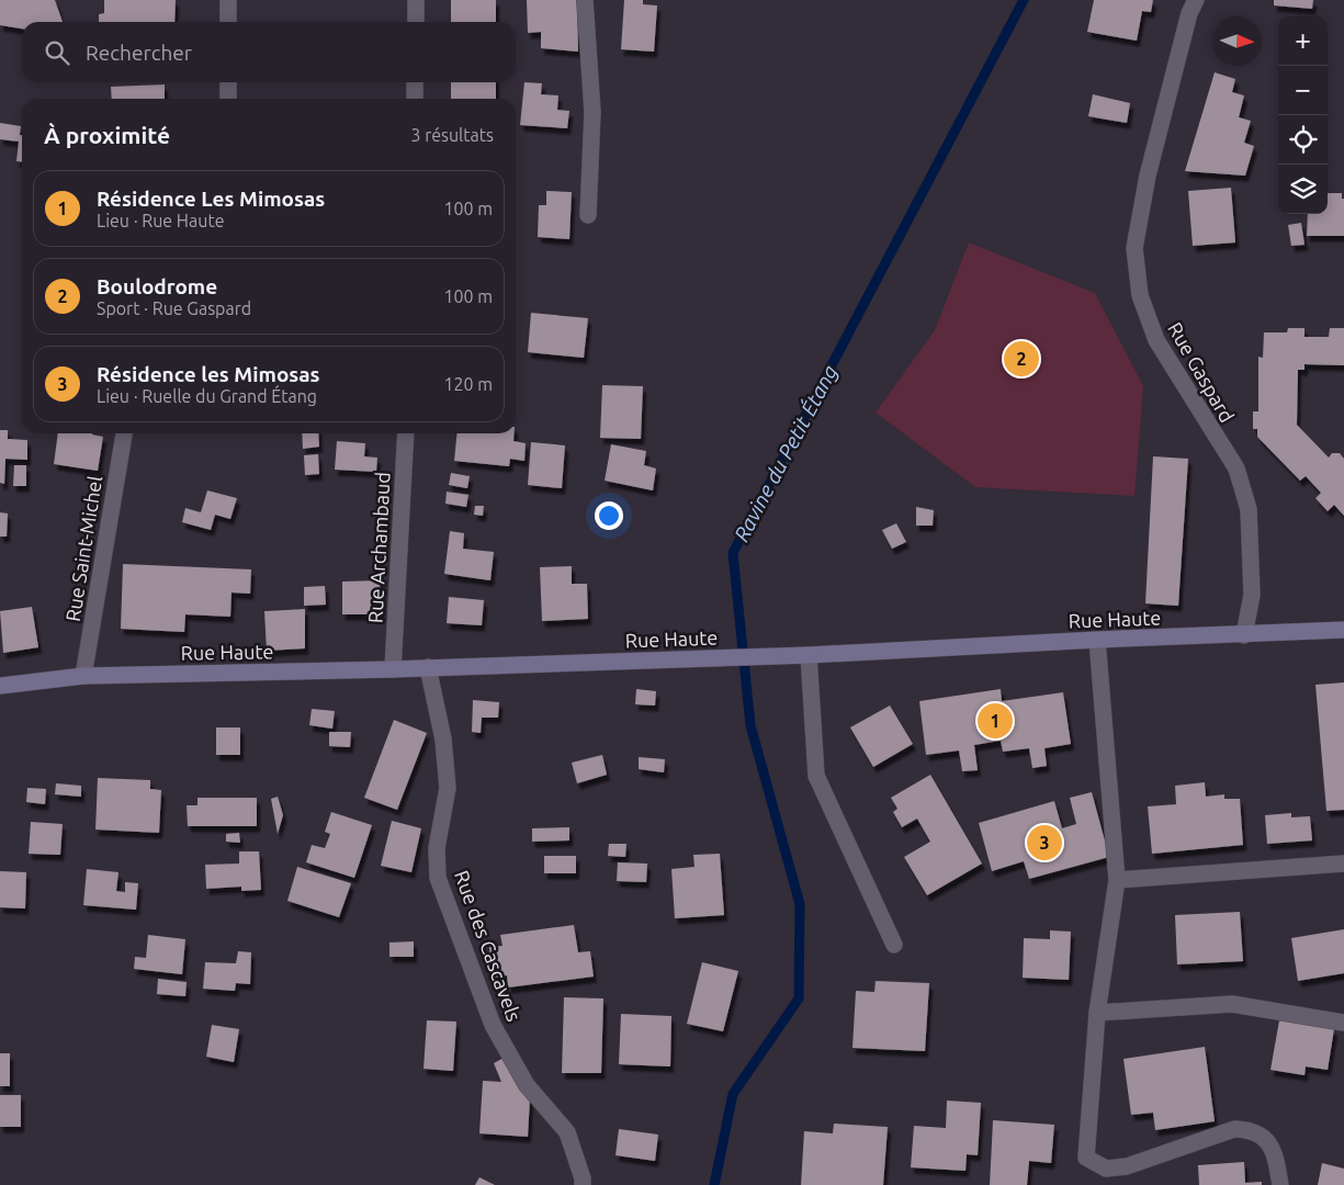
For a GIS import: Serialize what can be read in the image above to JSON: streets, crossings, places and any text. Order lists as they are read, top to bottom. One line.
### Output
{"streets":{"main road":["Rue Haute"],"street":["Rue Gaspard","Rue Archambaud","Rue Saint-Michel","Rue des Cascavels"]},"crossings":[["Rue Gaspard","Rue Haute"],["Rue Archambaud","Rue Haute"],["Rue Saint-Michel","Rue Haute"],["Rue Haute","Rue des Cascavels"]],"water":["Ravine du Petit Étang"],"north":"right","page":{"map_buttons":["+","−"],"search":"Rechercher","heading":["À proximité","3 résultats"],"list":[{"mark":"1","name":"Résidence Les Mimosas","note":"Lieu · Rue Haute","value":"100 m"},{"mark":"2","name":"Boulodrome","note":"Sport · Rue Gaspard","value":"100 m"},{"mark":"3","name":"Résidence les Mimosas","note":"Lieu · Ruelle du Grand Étang","value":"120 m"}],"pins":["2","1","3"]}}
